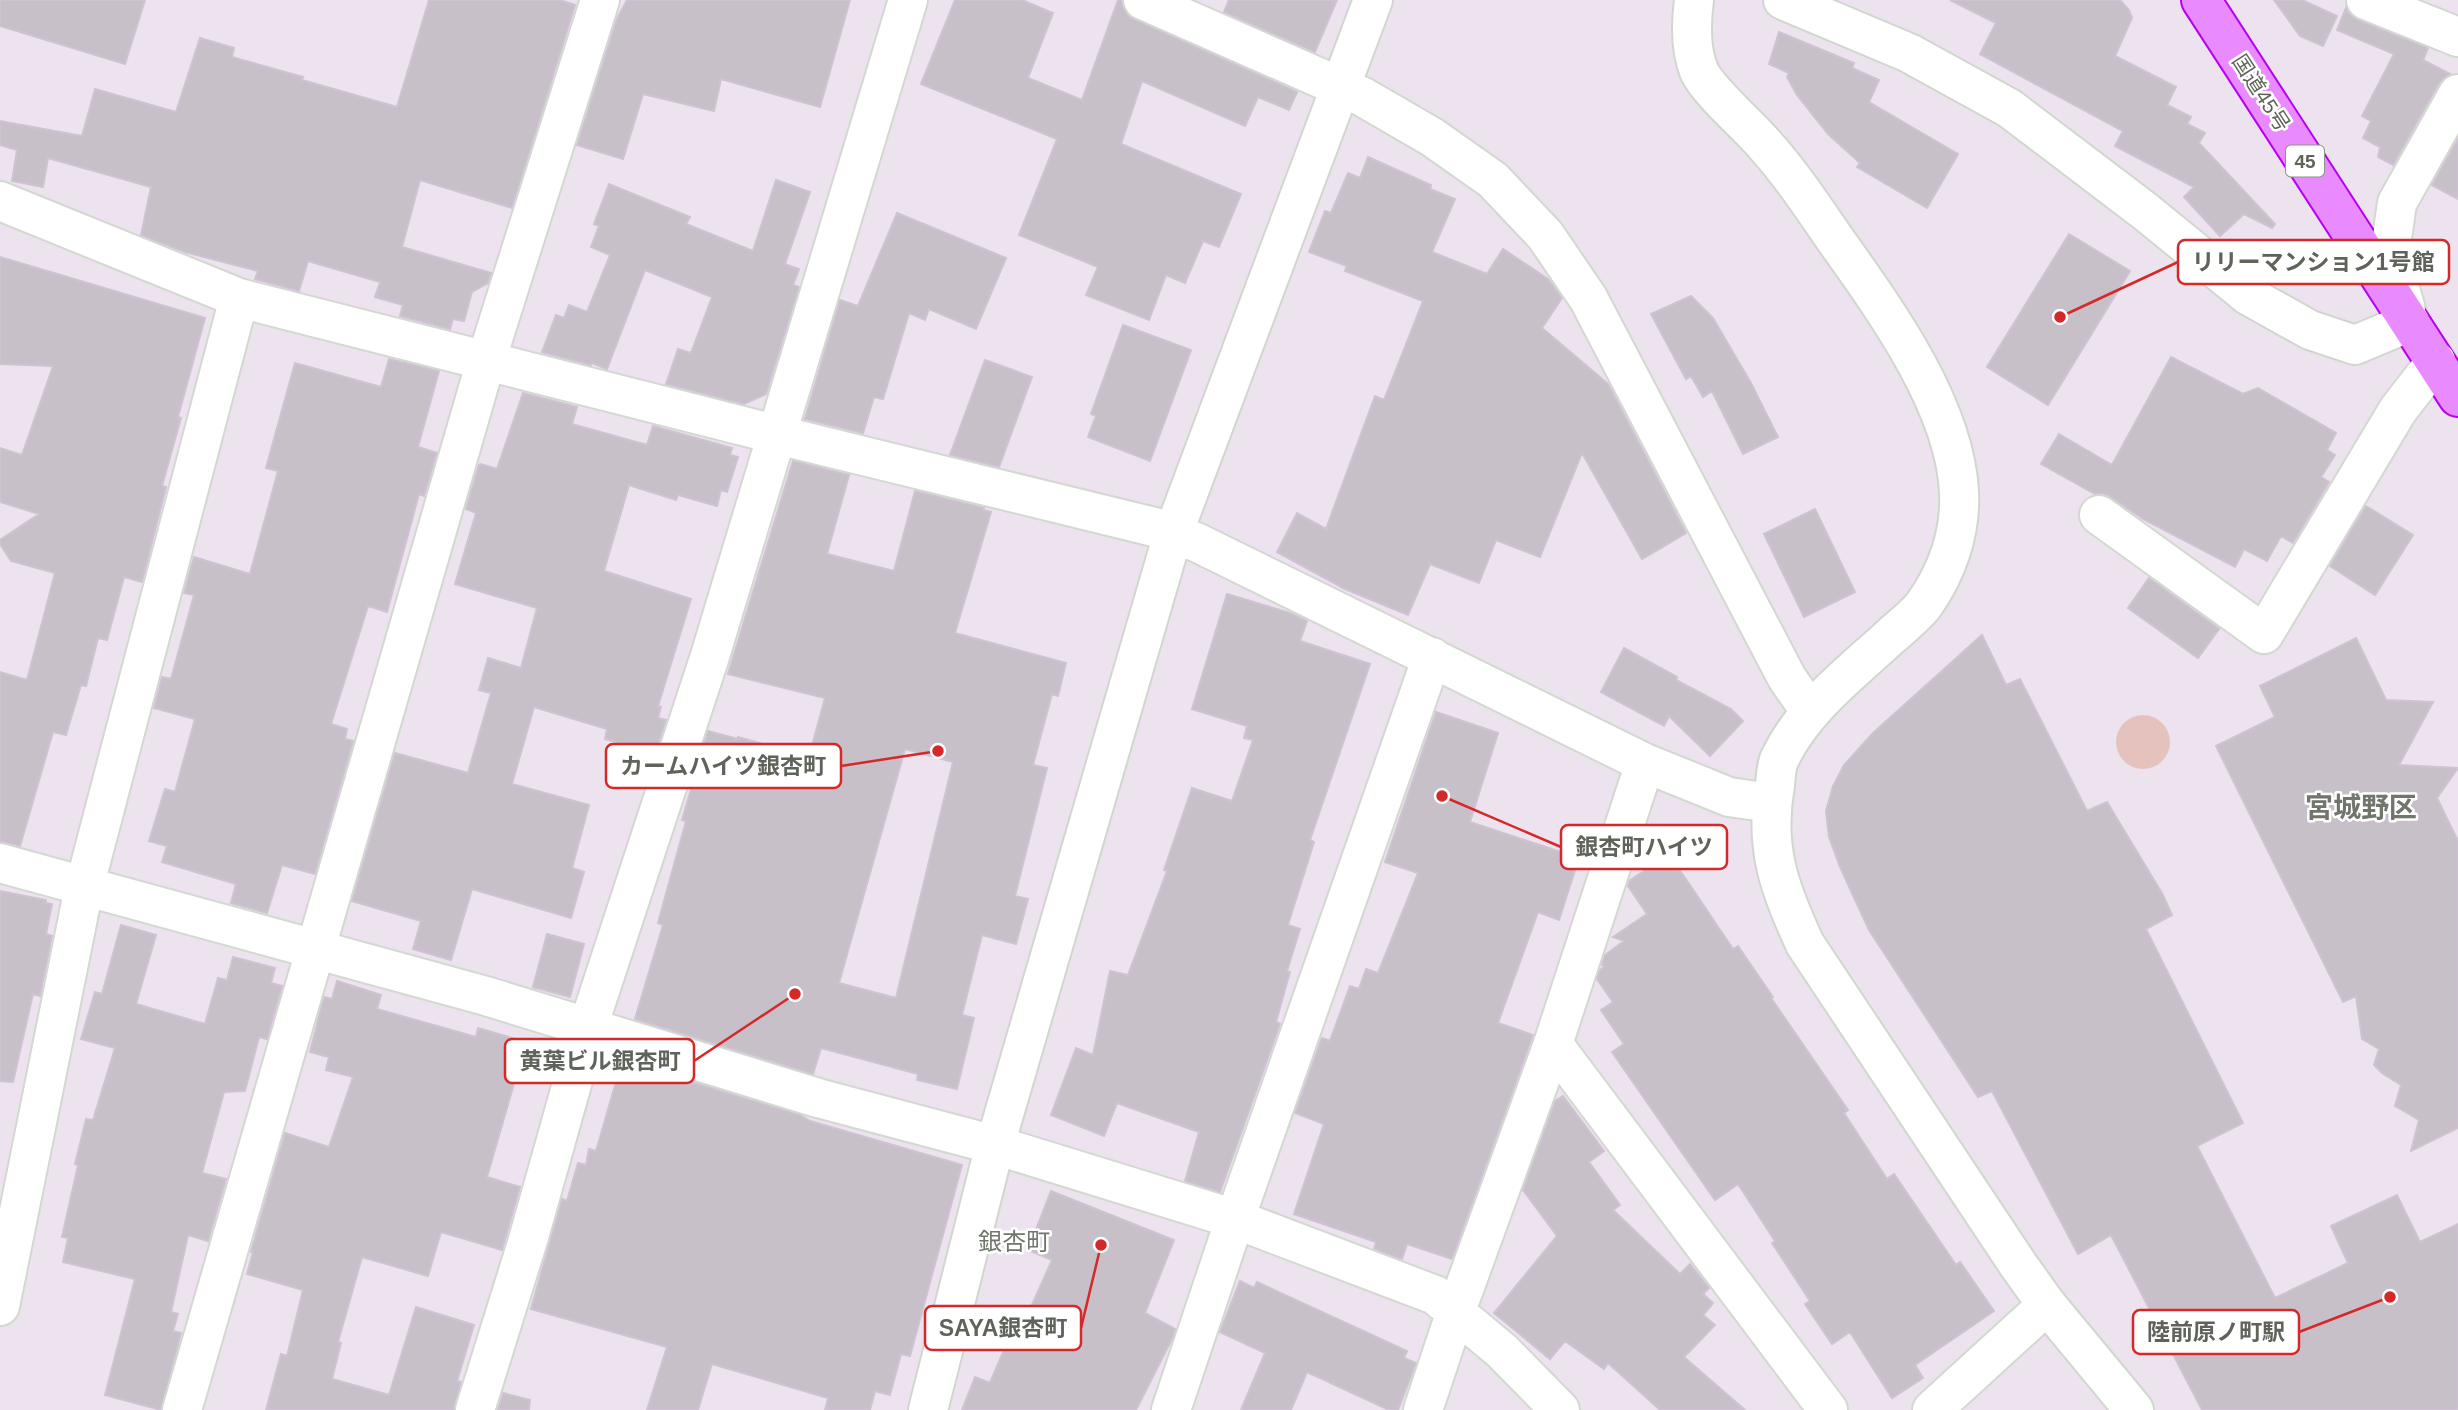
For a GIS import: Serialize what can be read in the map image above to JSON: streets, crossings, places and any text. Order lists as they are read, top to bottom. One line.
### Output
{"streets":{"highway":["国道45号","45"]},"districts":["宮城野区","銀杏町"],"places":["リリーマンション1号館","カームハイツ銀杏町","銀杏町ハイツ","黄葉ビル銀杏町","SAYA銀杏町","陸前原ノ町駅"]}
